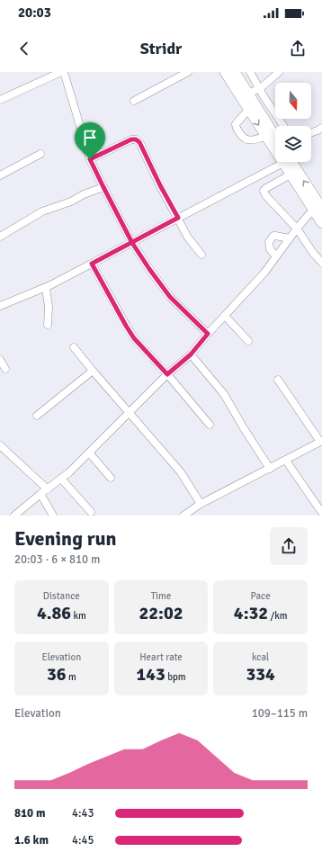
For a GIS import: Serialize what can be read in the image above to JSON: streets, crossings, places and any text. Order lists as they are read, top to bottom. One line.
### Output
{"north":"bottom","page":{"status":"20:03","header":"Stridr","heading":["Evening run","20:03 · 6 × 810 m"],"stats":[["Distance","4.86 km"],["Time","22:02"],["Pace","4:32 /km"],["Elevation","36 m"],["Heart rate","143 bpm"],["kcal","334"]],"chart":["Elevation","109–115 m"],"list":[{"name":"810 m","note":"4:43"},{"name":"1.6 km","note":"4:45"}]}}
